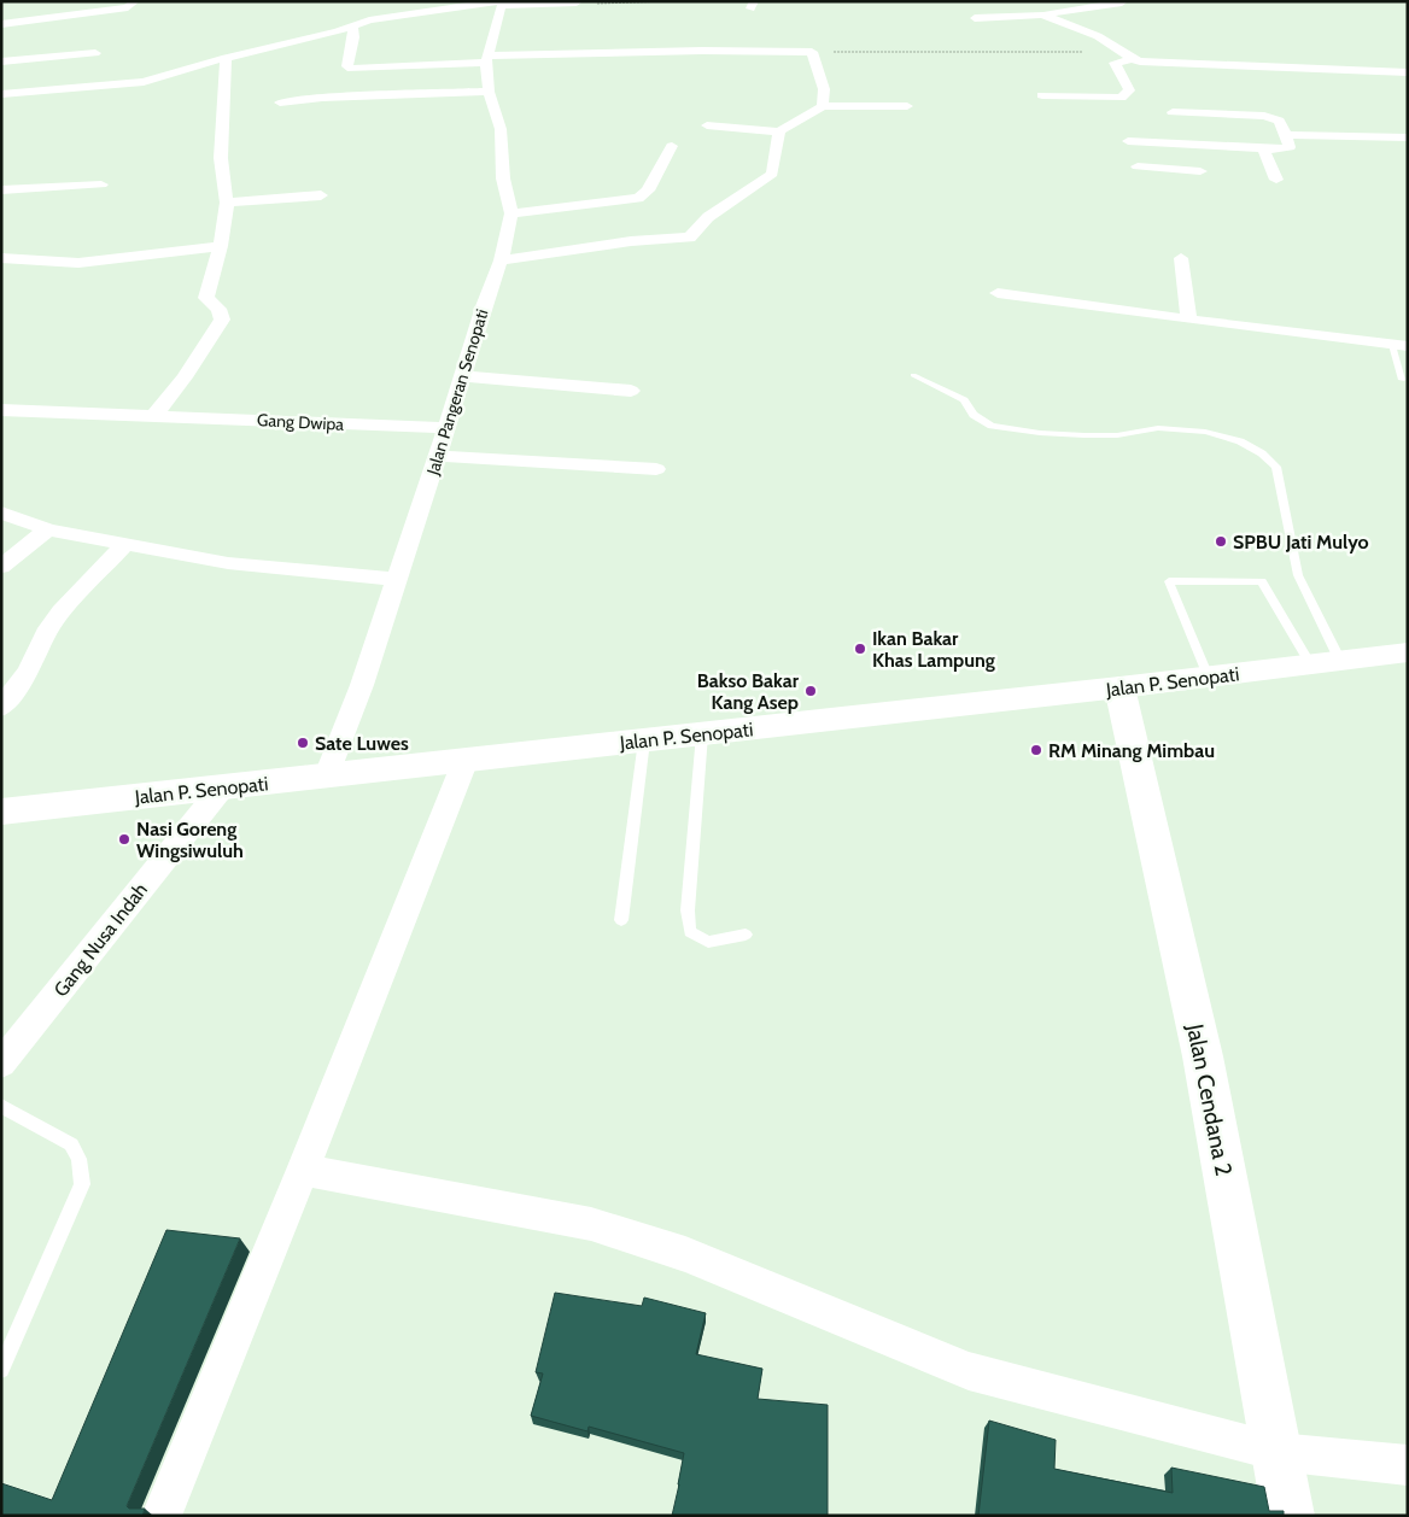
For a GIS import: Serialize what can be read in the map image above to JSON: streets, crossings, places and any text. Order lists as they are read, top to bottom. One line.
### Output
{"streets":{"main road":["Jalan P. Senopati","Jalan Cendana 2"],"street":["Jalan Pangeran Senopati","Gang Dwipa","Gang Nusa Indah"]},"crossings":[["Jalan Pangeran Senopati","Gang Dwipa"],["Jalan Pangeran Senopati","Jalan P. Senopati"],["Jalan P. Senopati","Gang Nusa Indah"],["Jalan P. Senopati","Jalan Cendana 2"]],"places":["SPBU Jati Mulyo","Ikan Bakar Khas Lampung","Bakso Bakar Kang Asep","Sate Luwes","RM Minang Mimbau","Nasi Goreng Wingsiwuluh"]}
